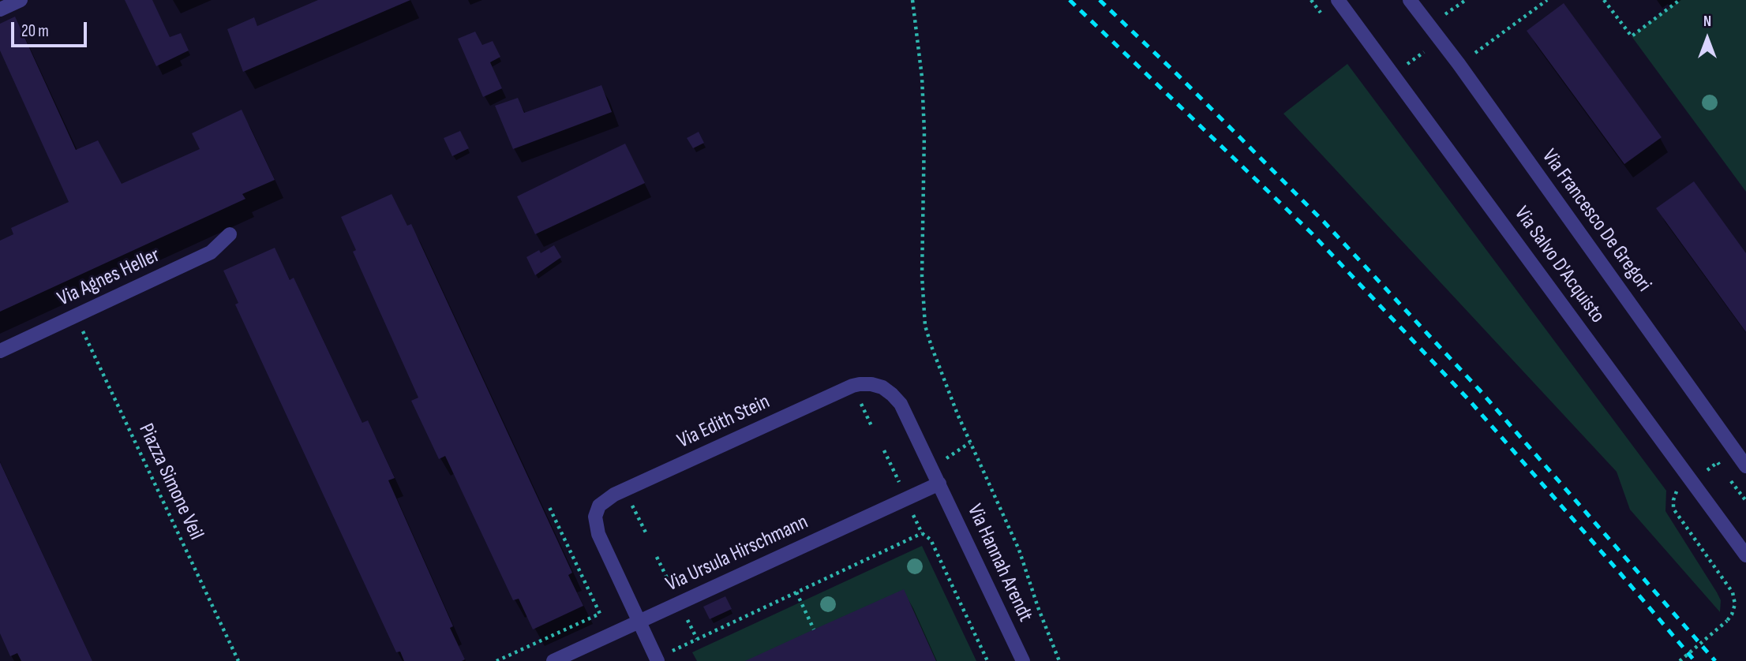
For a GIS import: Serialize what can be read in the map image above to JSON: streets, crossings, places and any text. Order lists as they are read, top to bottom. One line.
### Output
{"streets":{"street":["Via Francesco De Gregori","Via Salvo D'Acquisto","Via Agnes Heller","Via Edith Stein","Via Ursula Hirschmann","Via Hannah Arendt"],"path":["Piazza Simone Veil"]},"crossings":[["Via Agnes Heller","Piazza Simone Veil"],["Via Edith Stein","Via Ursula Hirschmann"],["Via Edith Stein","Via Hannah Arendt"],["Via Ursula Hirschmann","Via Hannah Arendt"]],"scale_bar":"20 m","north":"top"}
